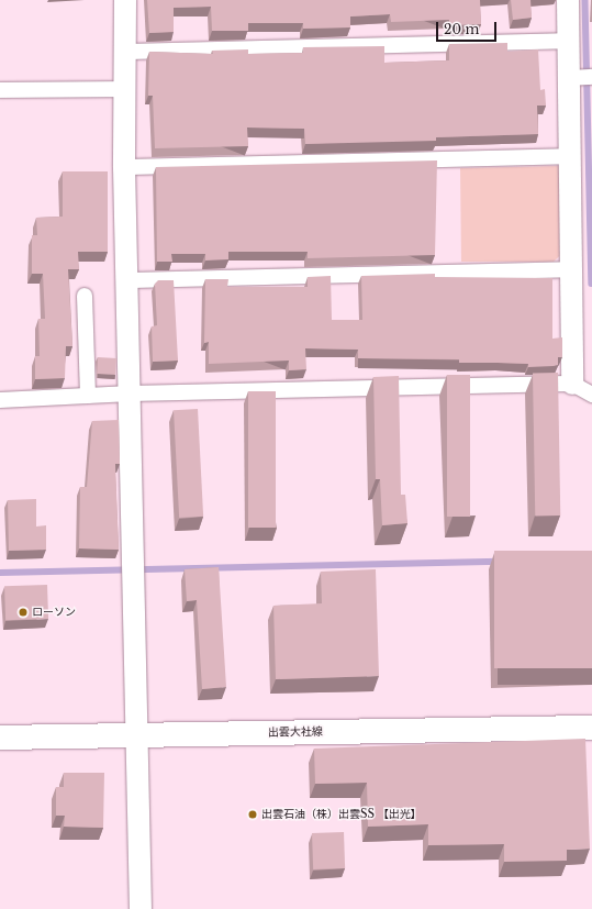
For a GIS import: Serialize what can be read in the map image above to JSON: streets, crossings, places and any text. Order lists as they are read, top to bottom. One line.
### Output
{"streets":{"main road":["出雲大社線"]},"places":["ローソン","出雲石油（株）出雲SS 【出光】"],"scale_bar":"20 m"}
